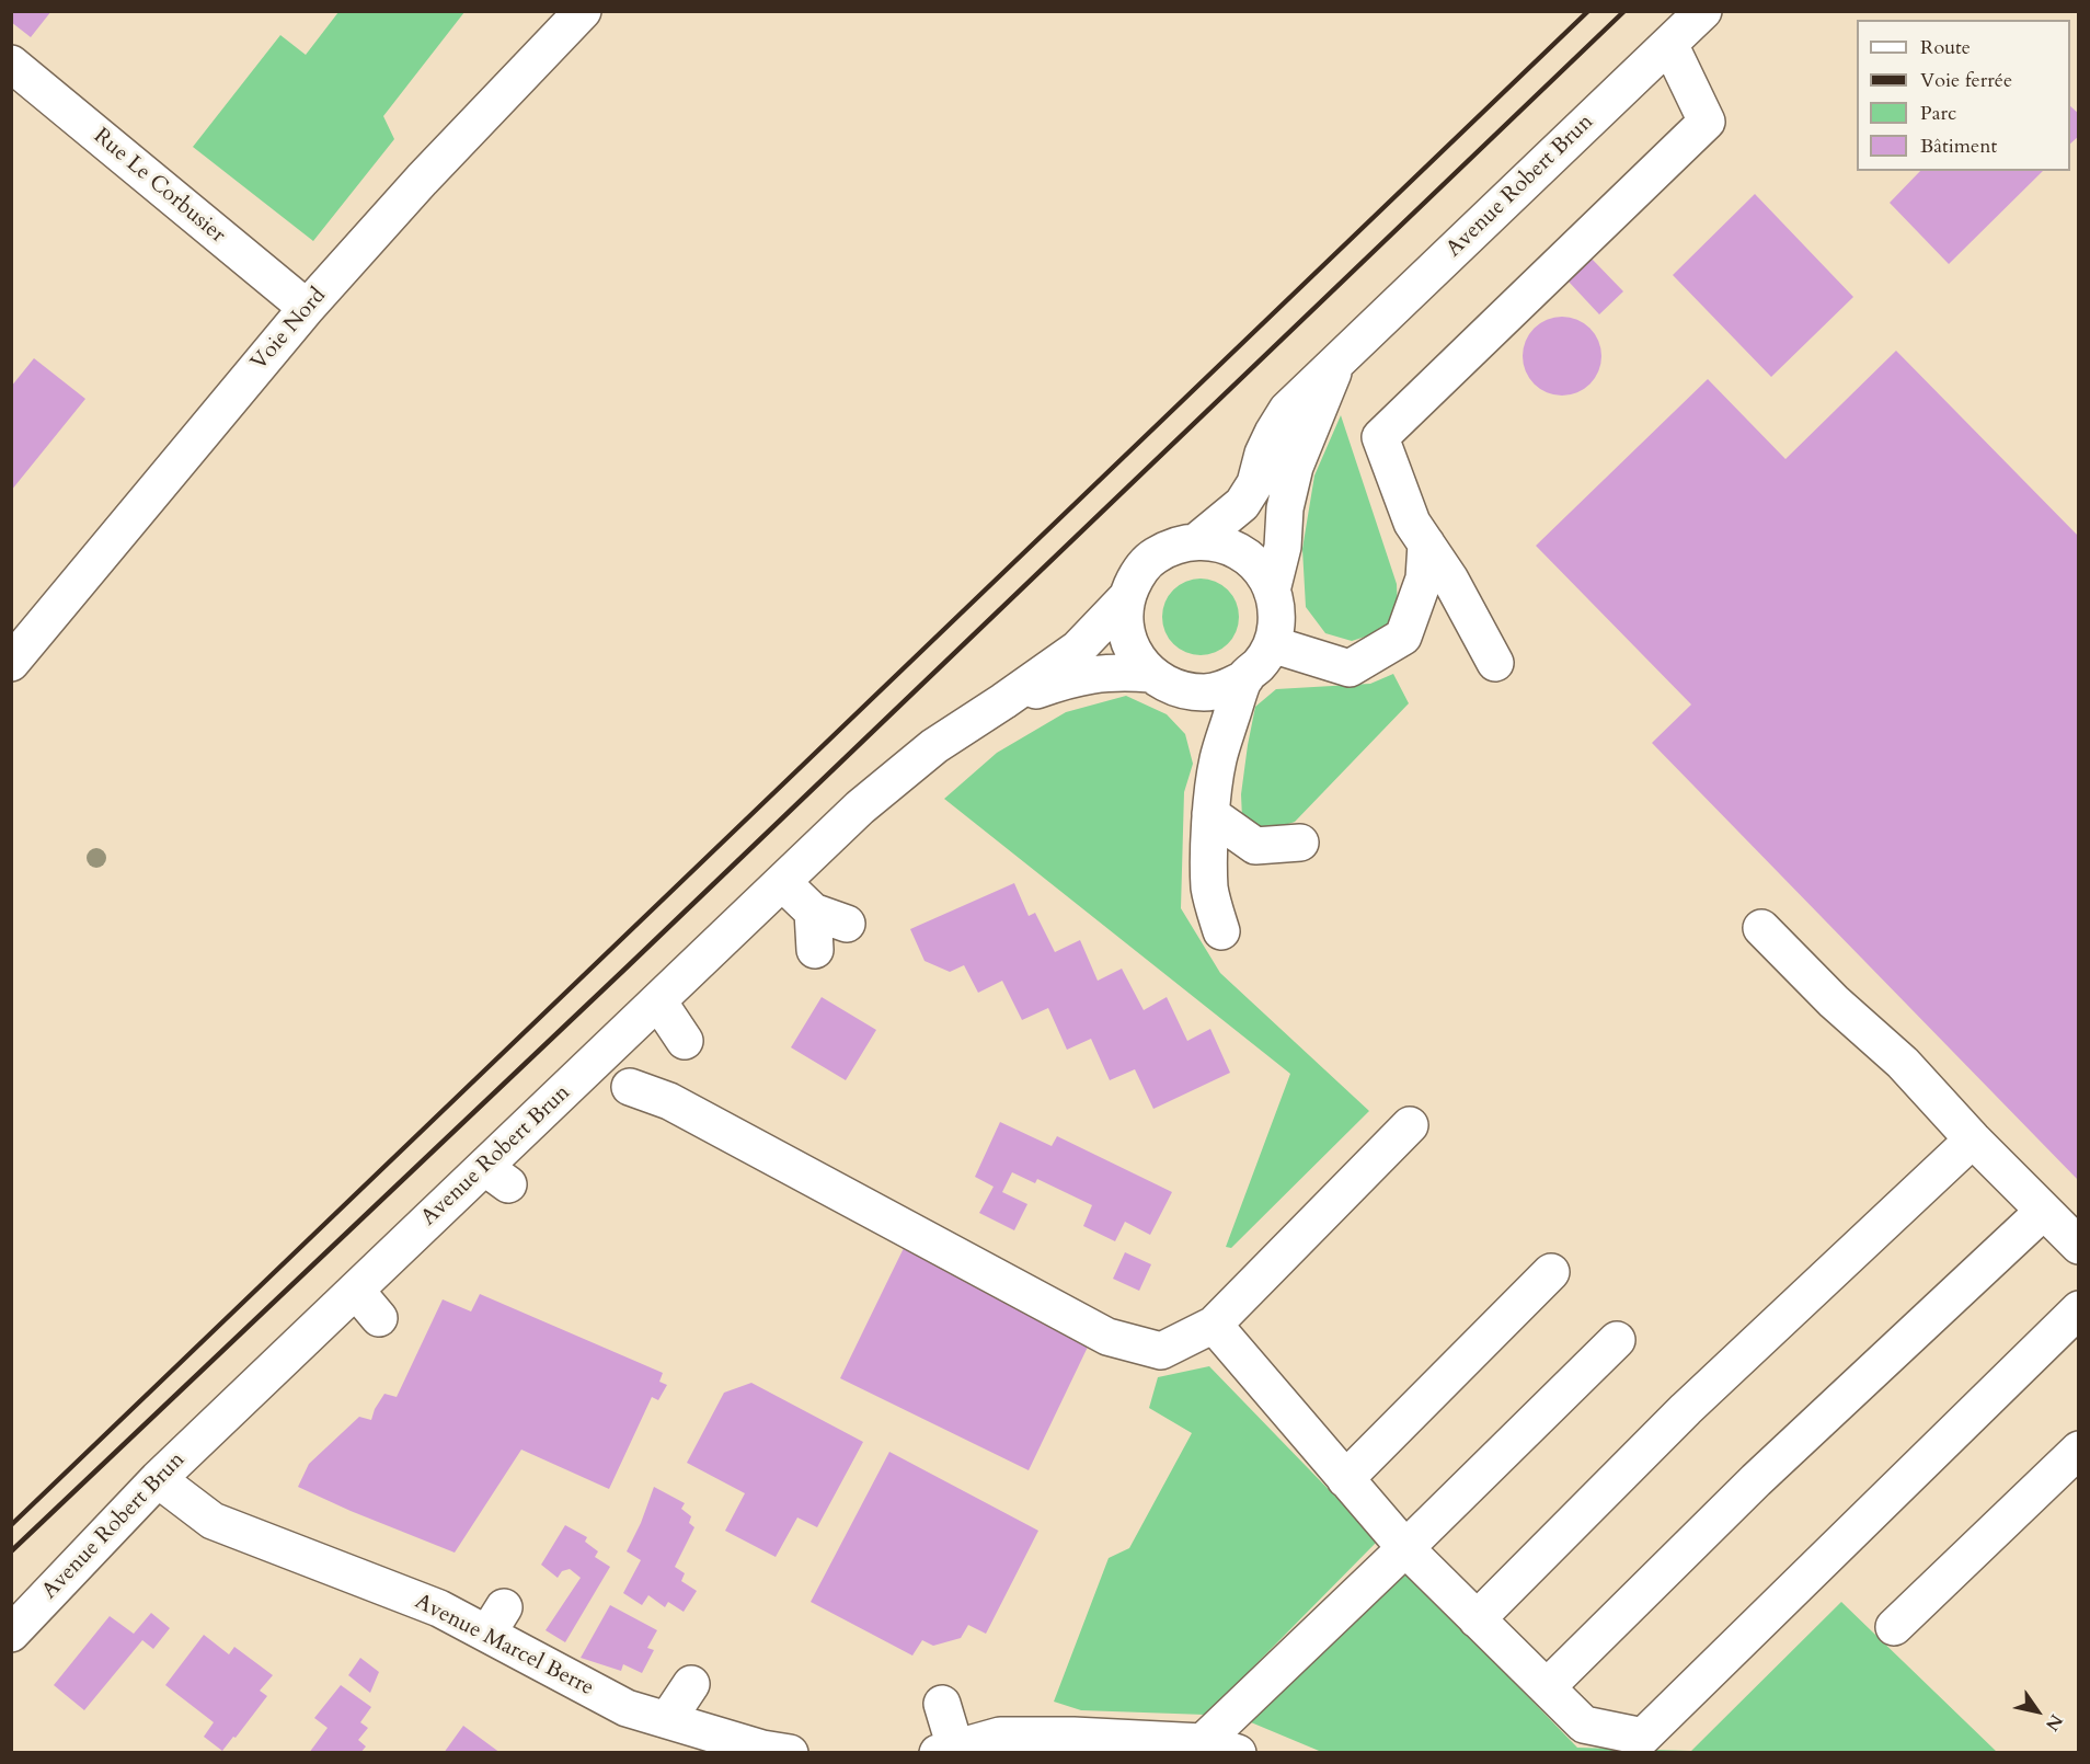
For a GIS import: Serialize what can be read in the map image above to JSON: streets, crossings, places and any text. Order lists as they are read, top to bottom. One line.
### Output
{"streets":{"street":["Rue Le Corbusier","Avenue Robert Brun","Voie Nord","Avenue Marcel Berre"]},"crossings":[["Rue Le Corbusier","Voie Nord"],["Avenue Robert Brun","Avenue Marcel Berre"]],"legend":["Route","Voie ferrée","Parc","Bâtiment"],"north":"bottom right"}
